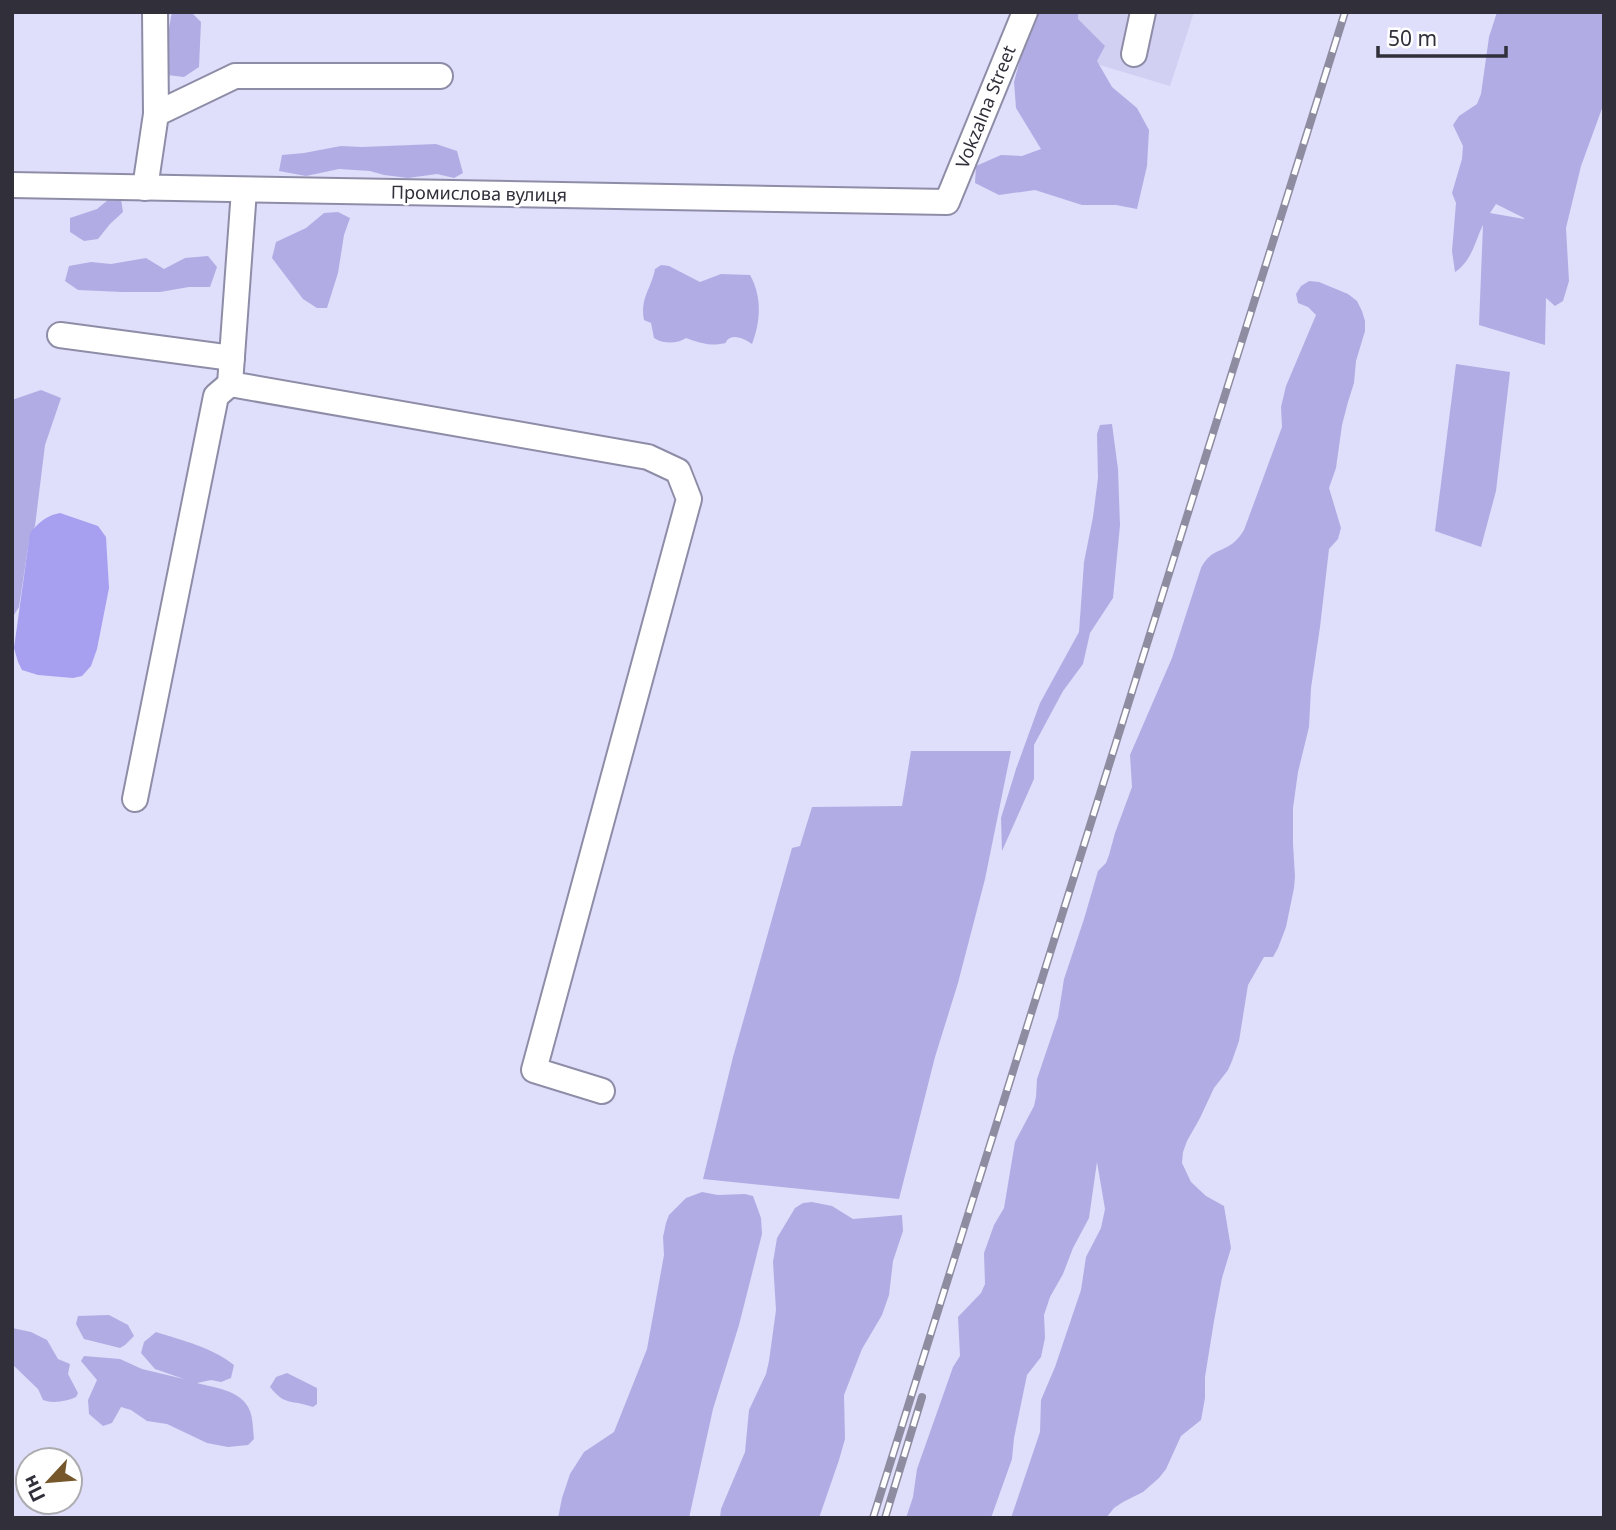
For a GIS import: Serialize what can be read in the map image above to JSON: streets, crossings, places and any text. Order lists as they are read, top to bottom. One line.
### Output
{"streets":{"street":["Vokzalna Street","Промислова вулиця"]},"crossings":[["Vokzalna Street","Промислова вулиця"]],"scale_bar":"50 m","north":"bottom left"}
